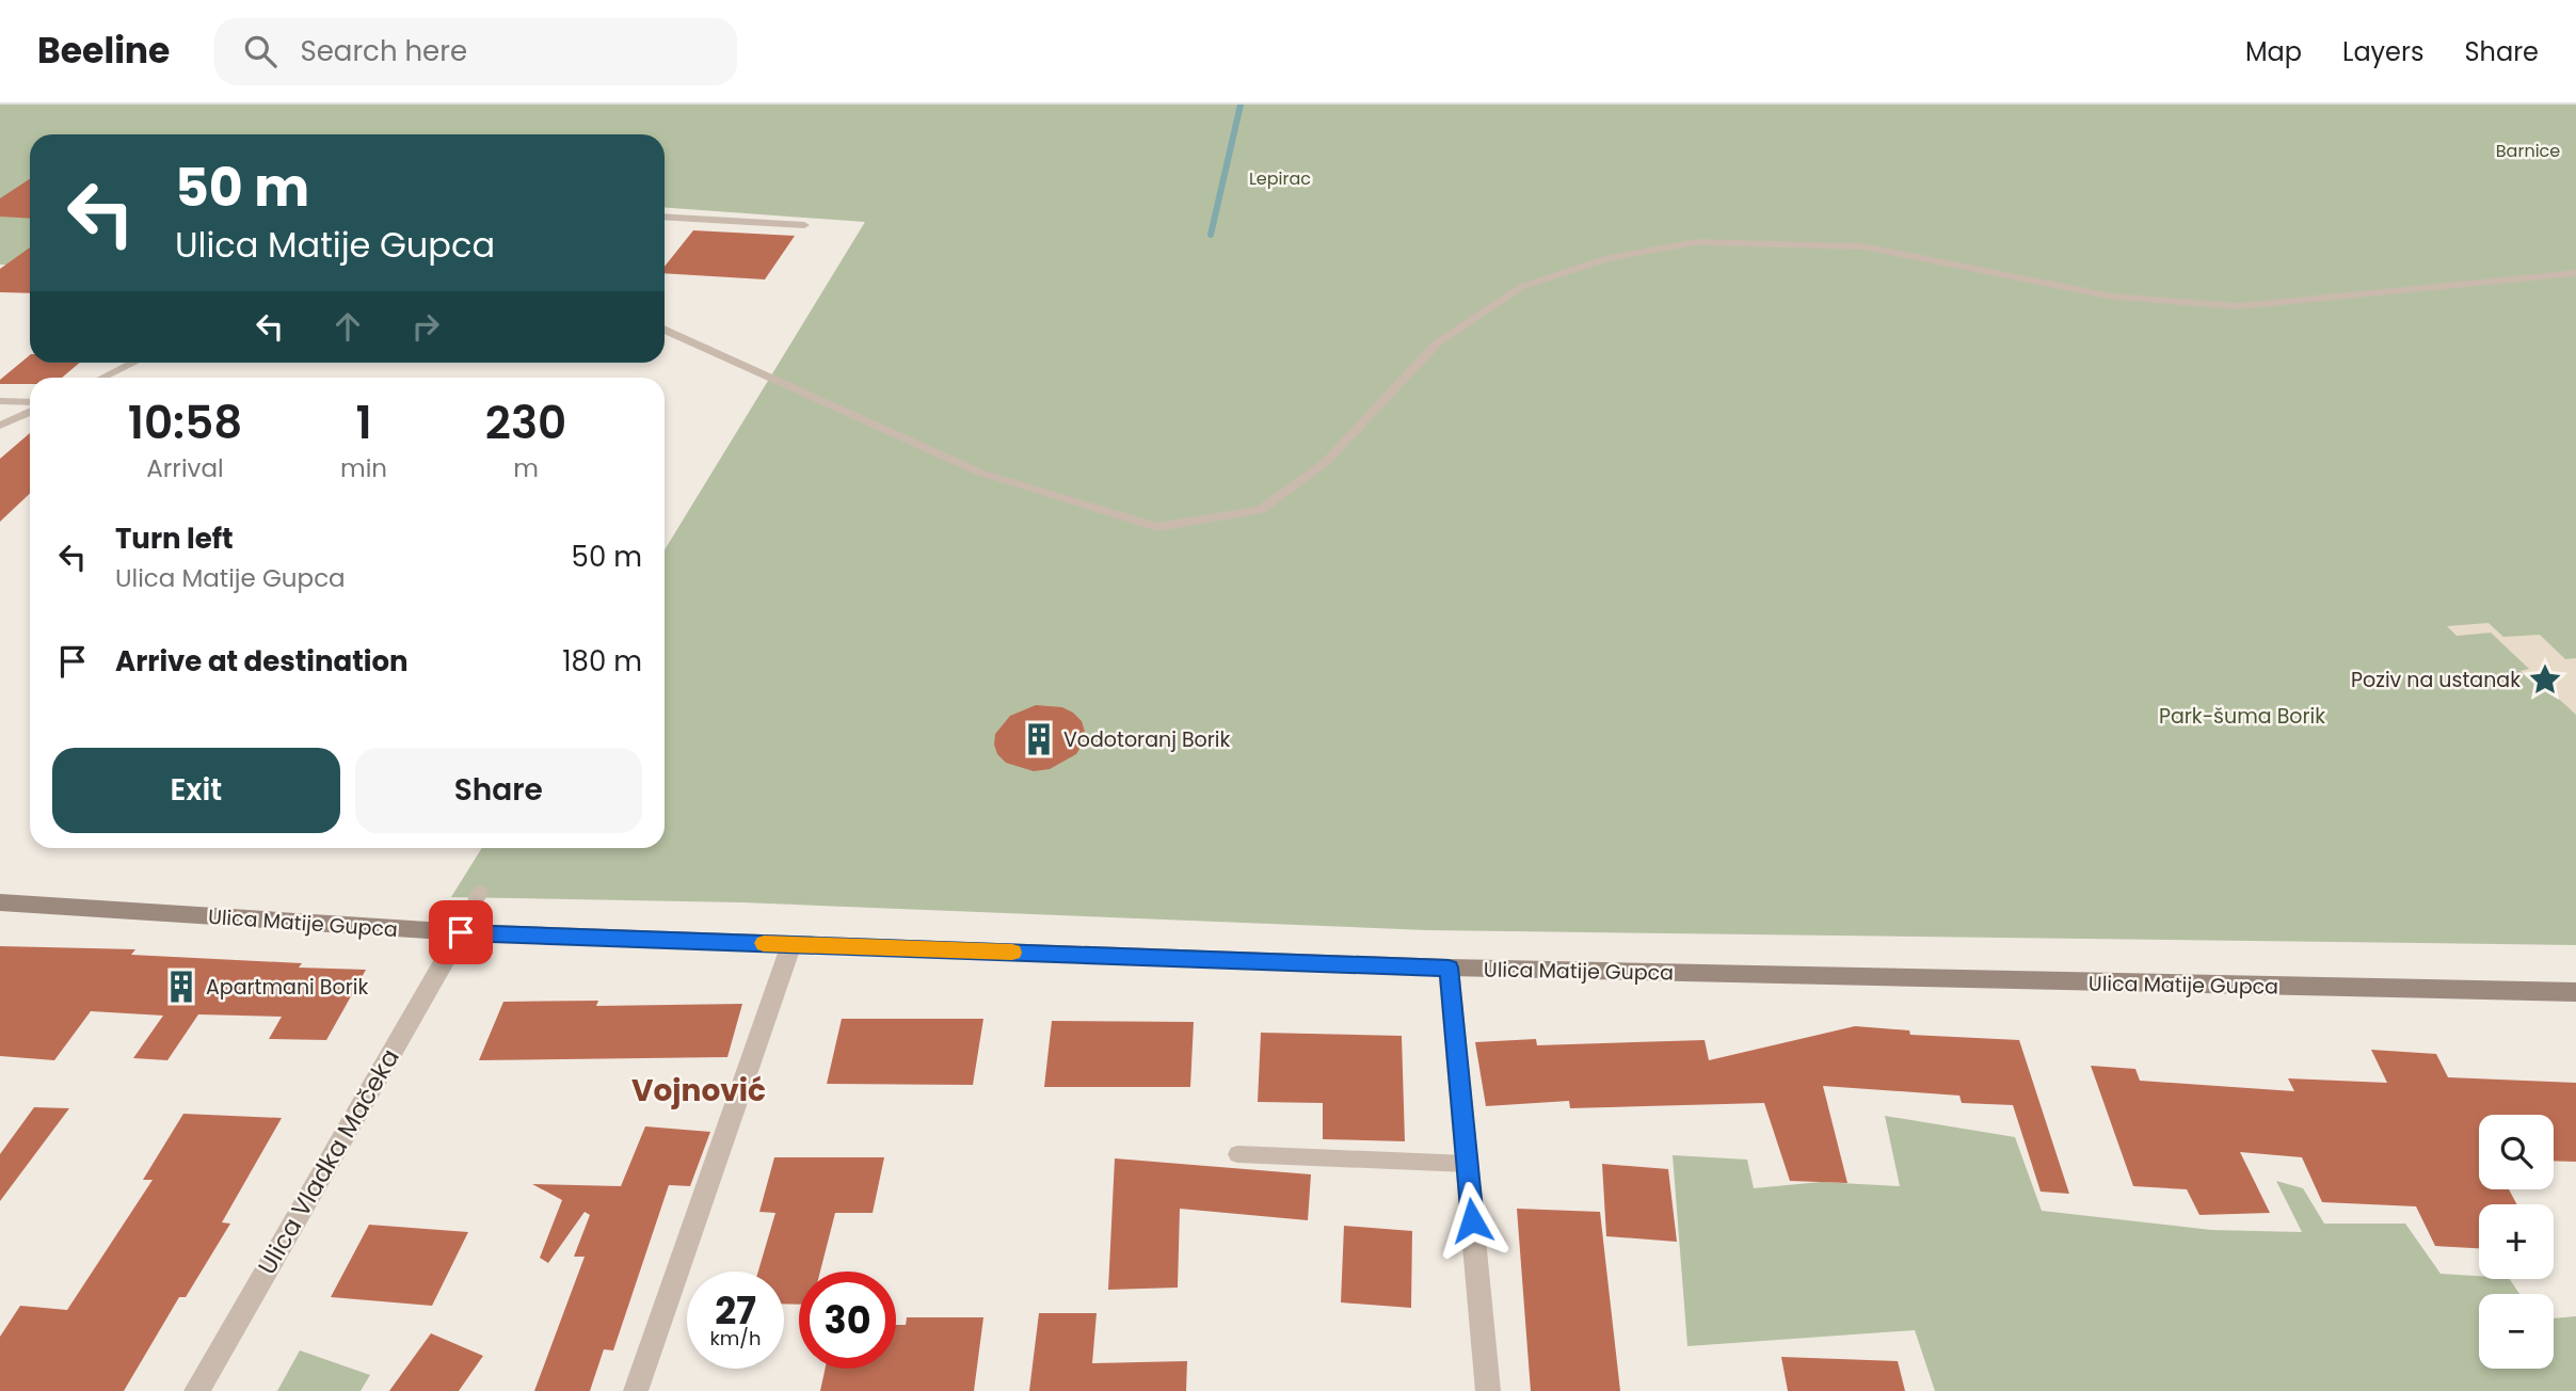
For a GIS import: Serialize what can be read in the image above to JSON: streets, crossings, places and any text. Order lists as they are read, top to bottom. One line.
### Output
{"streets":{"street":["Ulica Matije Gupca","Ulica Vladka Mačeka"]},"crossings":[["Ulica Matije Gupca","Ulica Vladka Mačeka"]],"districts":["Vojnović"],"parks":["Barnice","Lepirac","Park-šuma Borik"],"places":{"place":["Poziv na ustanak"],"building":["Vodotoranj Borik","Apartmani Borik"]},"page":{"header":"Beeline","search":"Search here","nav":["Map","Layers","Share"],"turn":["50 m","Ulica Matije Gupca"],"eta":["10:58","Arrival","1","min","230","m"],"list":[{"name":"Turn left","note":"Ulica Matije Gupca","value":"50 m"},{"name":"Arrive at destination","value":"180 m"}],"buttons":["Exit","Share"],"map_buttons":["+","−"],"speed":"27 km/h","limit":"30"}}
